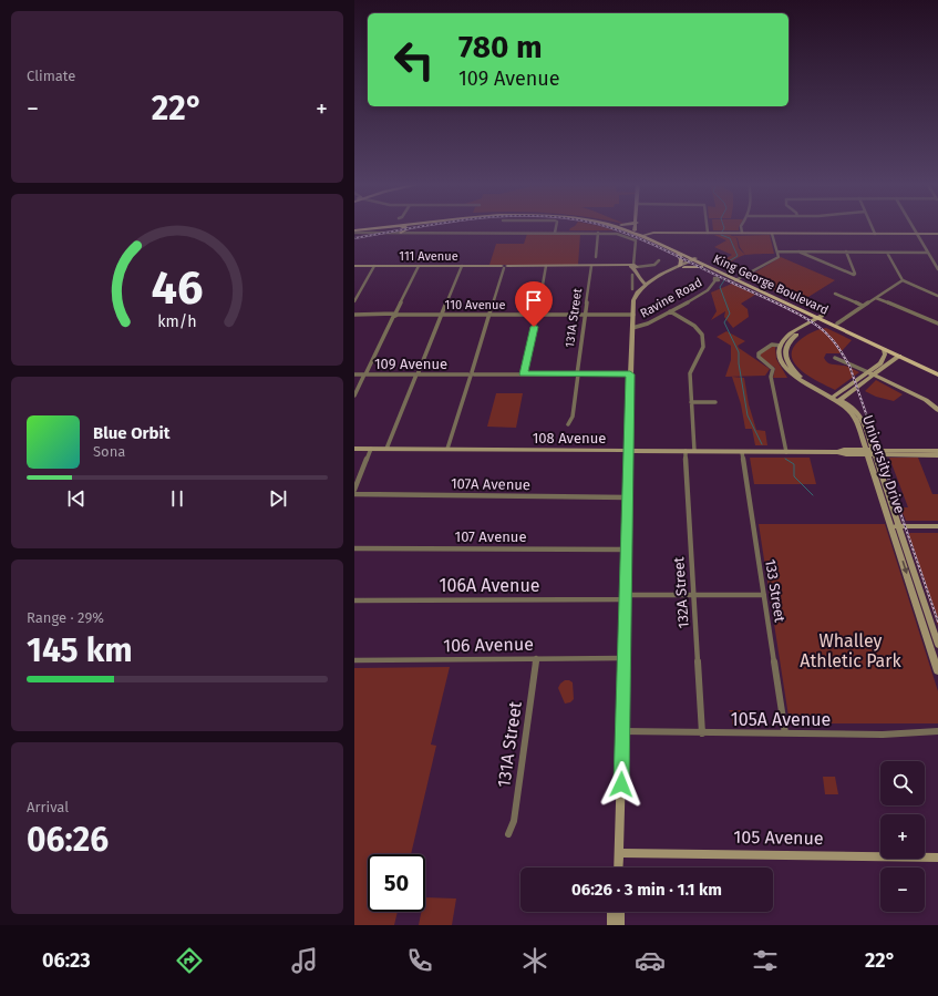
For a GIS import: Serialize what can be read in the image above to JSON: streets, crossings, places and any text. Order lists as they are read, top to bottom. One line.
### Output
{"streets":{"main road":["111 Avenue","King George Boulevard","108 Avenue","University Drive","105 Avenue"],"street":["Ravine Road","110 Avenue","131A Street","109 Avenue","107A Avenue","107 Avenue","106A Avenue","133 Street","132A Street","106 Avenue","105A Avenue"]},"crossings":[["111 Avenue","131A Street"],["King George Boulevard","University Drive"],["110 Avenue","131A Street"],["131A Street","109 Avenue"],["131A Street","106 Avenue"],["108 Avenue","University Drive"],["108 Avenue","133 Street"],["108 Avenue","132A Street"],["106A Avenue","133 Street"],["106A Avenue","132A Street"],["133 Street","105A Avenue"],["132A Street","105A Avenue"]],"parks":["Whalley Athletic Park"],"page":{"tile":["Climate",["Range · 29%","145 km"],["Arrival","06:26"]],"turn":["780 m","109 Avenue"],"heat":["−","22°","+"],"song":["Blue Orbit","Sona"],"map_buttons":["+","−"],"limit":"50","trip":"06:26 · 3 min · 1.1 km","tabs":["06:23","22°"],"gauge":["46","km/h"]}}
